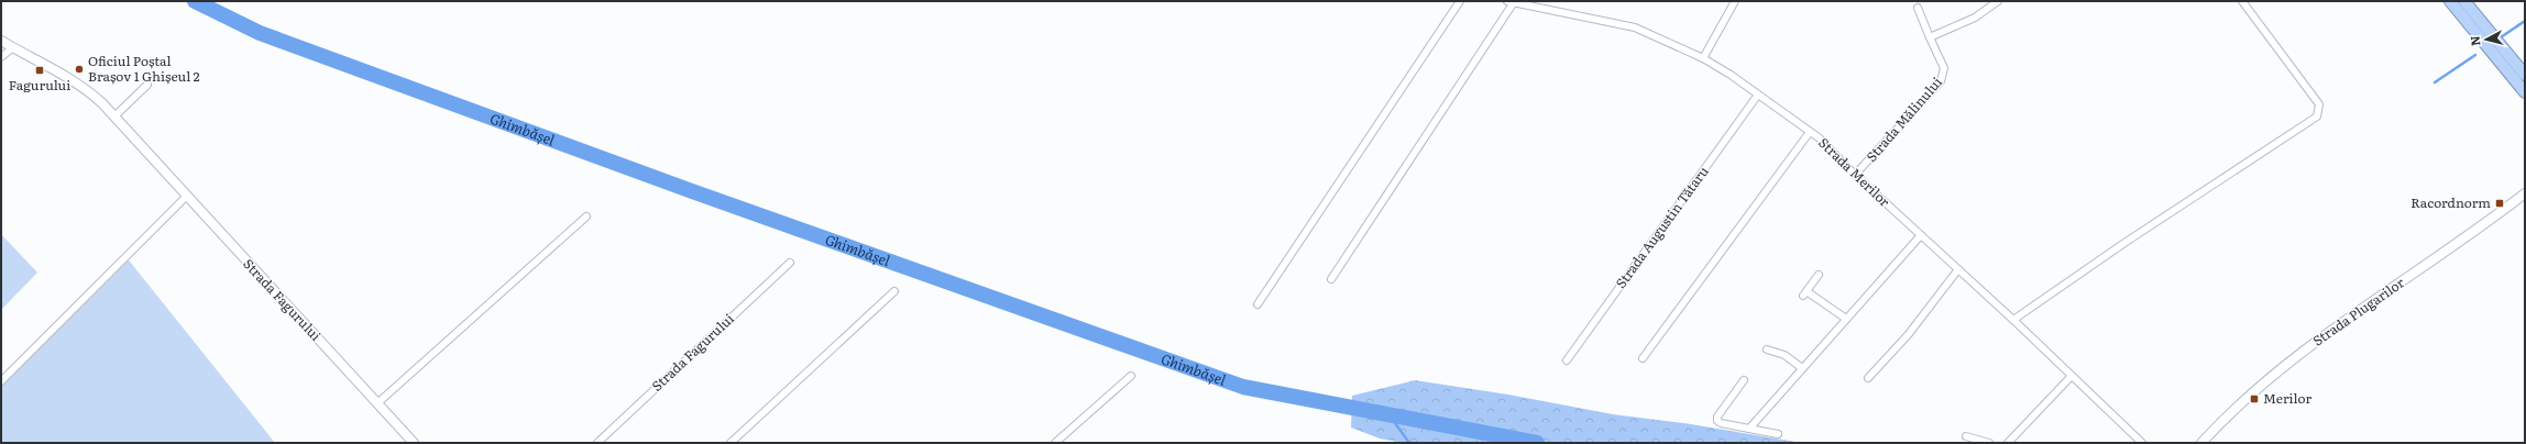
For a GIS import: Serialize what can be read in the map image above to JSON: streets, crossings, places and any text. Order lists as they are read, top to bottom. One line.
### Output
{"streets":{"street":["Strada Mălinului","Strada Merilor","Strada Augustin Tătaru","Strada Fagurului","Strada Plugarilor"]},"crossings":[["Strada Mălinului","Strada Merilor"],["Strada Merilor","Strada Augustin Tătaru"]],"water":["Ghimbășel"],"places":{"other":["Oficiul Poștal Brașov 1 Ghișeul 2"],"transit":["Fagurului","Racordnorm","Merilor"]},"north":"left"}
